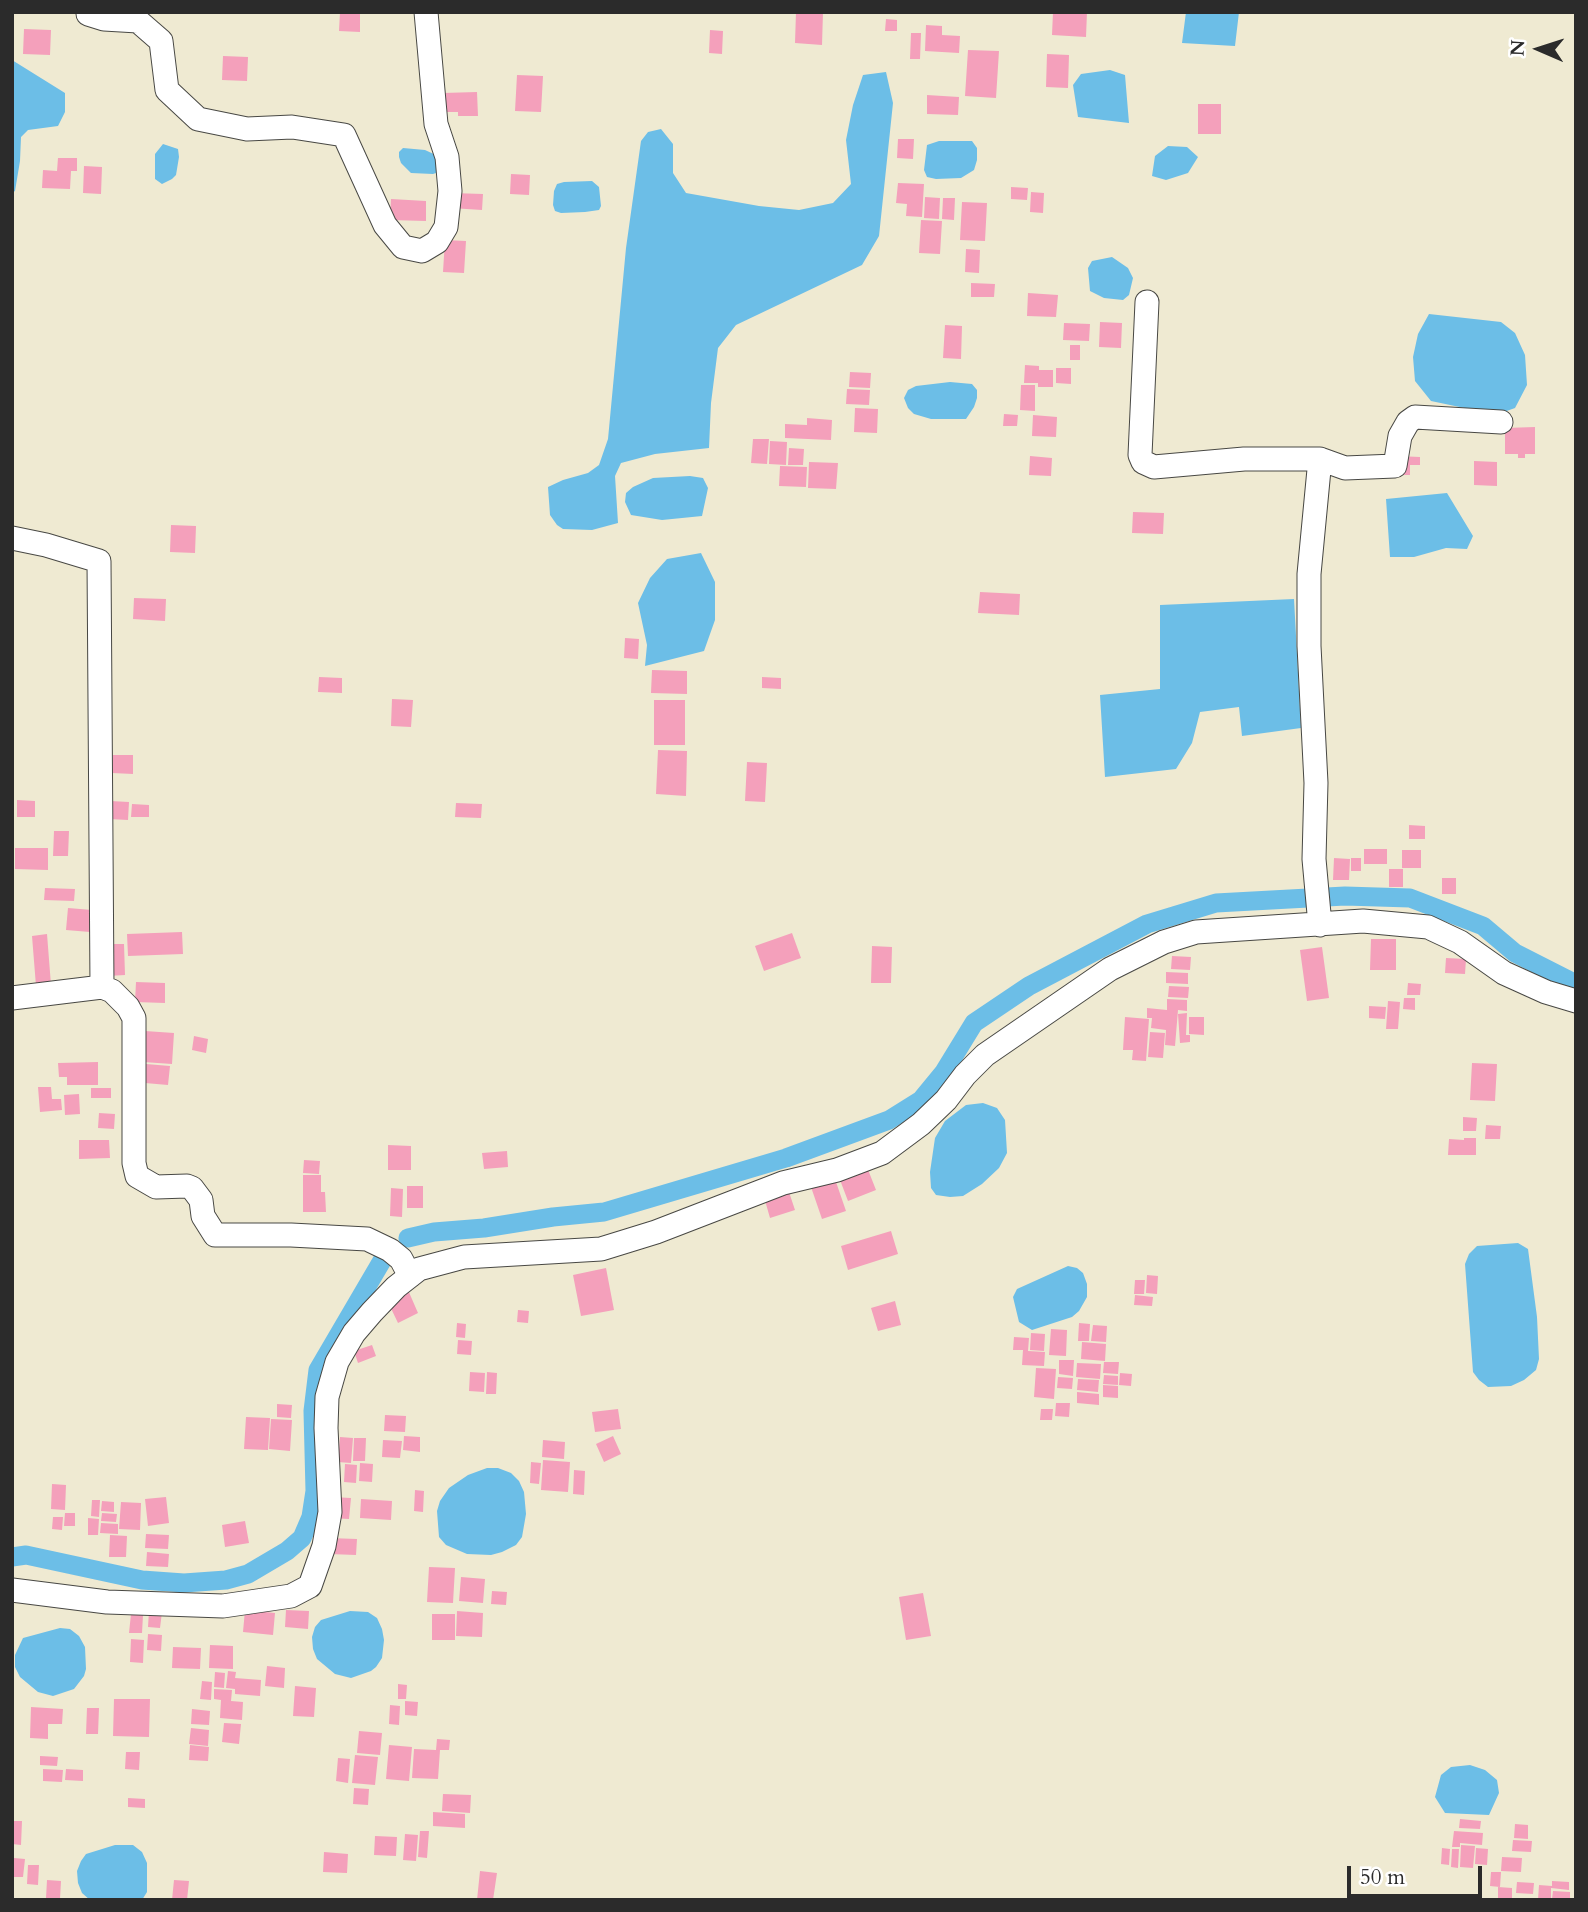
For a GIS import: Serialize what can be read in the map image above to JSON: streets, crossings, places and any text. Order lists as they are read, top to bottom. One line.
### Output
{"scale_bar":"50 m","north":"left"}
